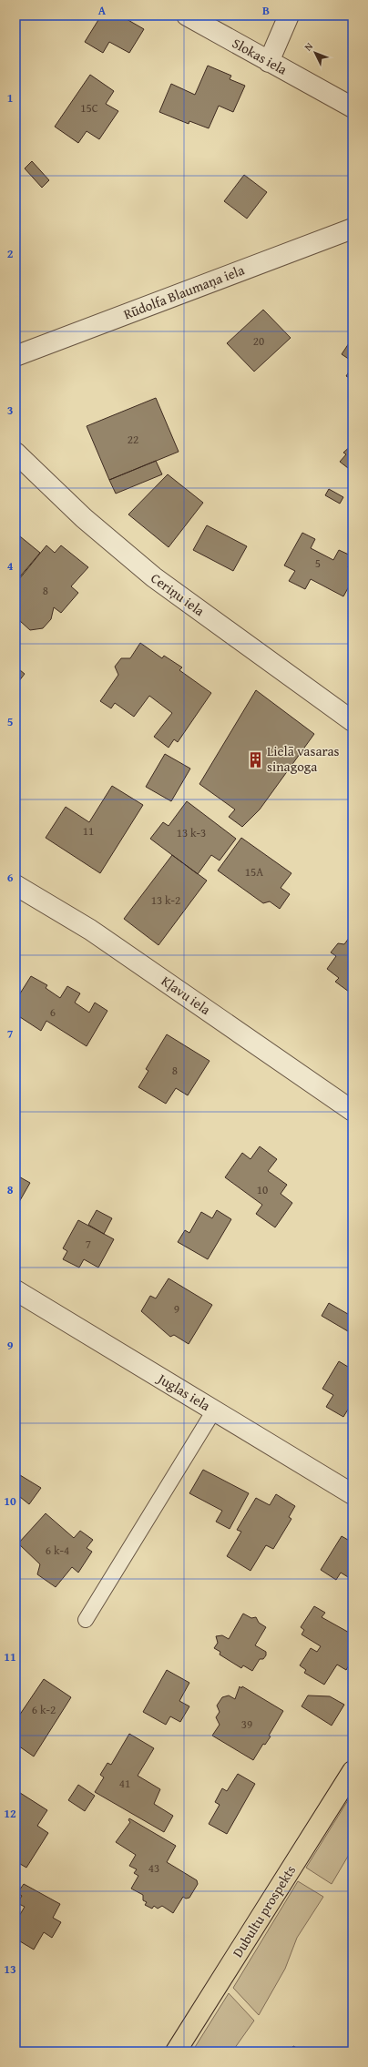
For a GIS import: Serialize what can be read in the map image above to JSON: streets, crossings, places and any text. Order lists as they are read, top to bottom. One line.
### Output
{"streets":{"main road":["Dubultu prospekts"],"street":["Slokas iela","Rūdolfa Blaumaņa iela","Ceriņu iela","Kļavu iela","Juglas iela"]},"places":{"building":["Lielā vasaras sinagoga"]},"house_numbers":["15C","20","22","5","8","11","13 k-3","15A","13 k-2","6","8","10","7","9","6 k-4","6 k-2","39","41","43"],"north":"top left","grid":{"columns":["A","B"],"rows":["1","2","3","4","5","6","7","8","9","10","11","12","13"]}}
